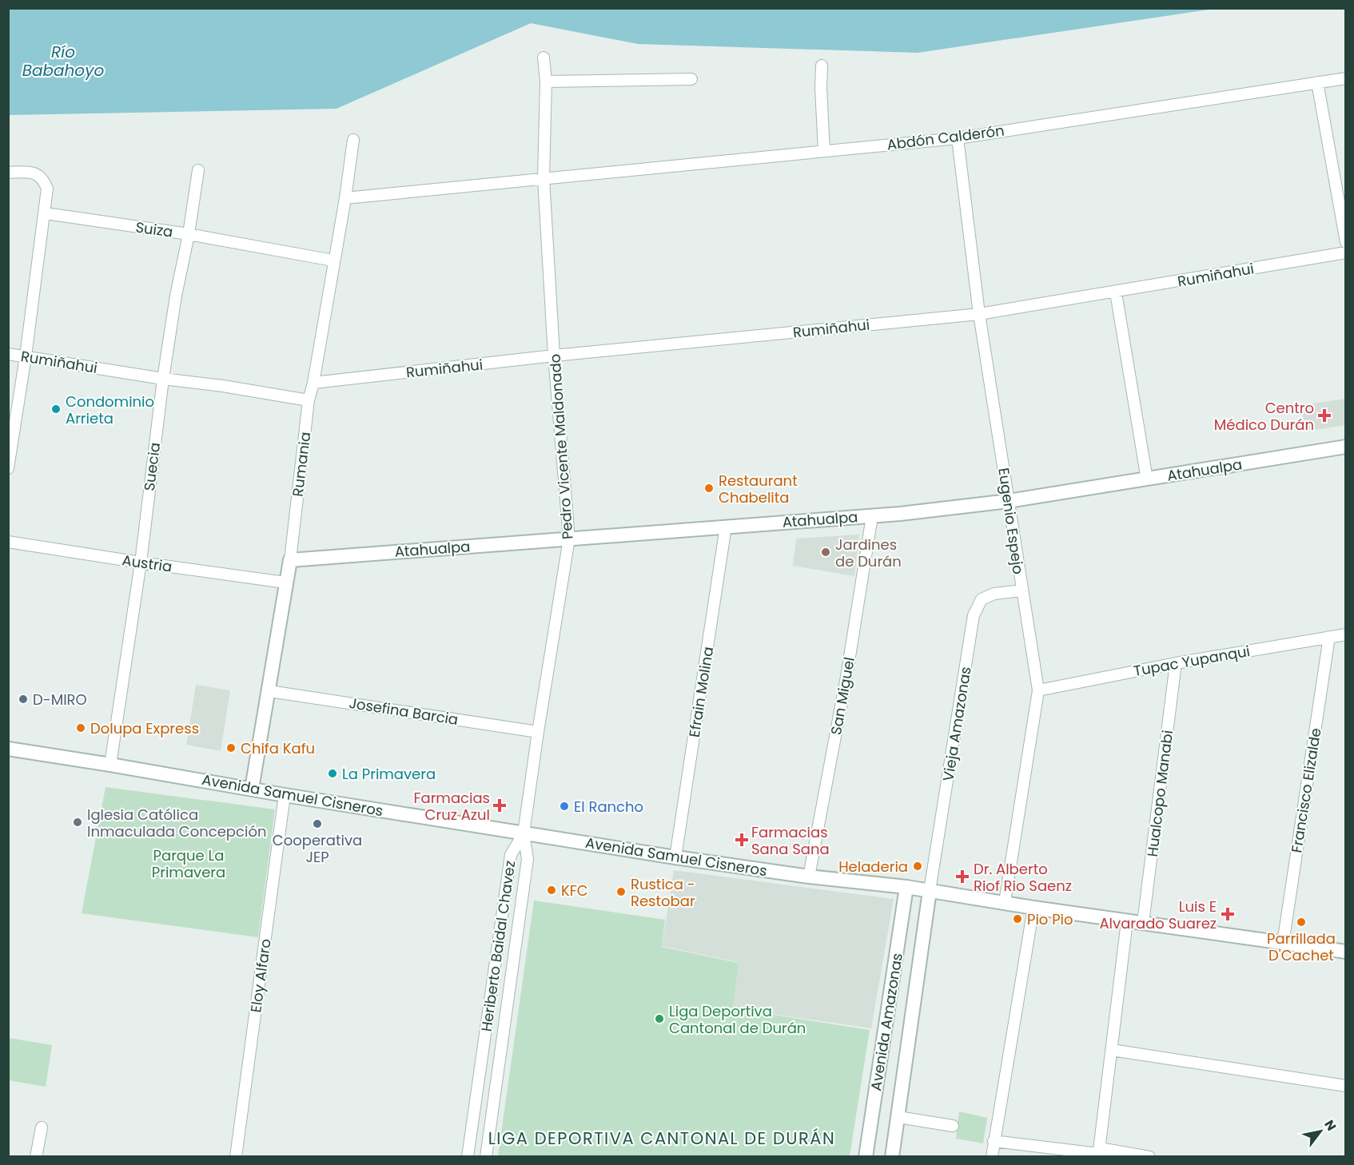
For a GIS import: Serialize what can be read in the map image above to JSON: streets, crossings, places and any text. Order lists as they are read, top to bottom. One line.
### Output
{"streets":{"street":["Abdón Calderón","Suiza","Rumiñahui","Pedro Vicente Maldonado","Rumania","Suecia","Atahualpa","Eugenio Espejo","Austria","Tupac Yupanqui","Efrain Molina","San Miguel","Josefina Barcia","Vieja Amazonas","Francisco Elizalde","Hualcopo Manabi","Avenida Samuel Cisneros","Heriberto Baidal Chavez","Eloy Alfaro","Avenida Amazonas"]},"crossings":[["Abdón Calderón","Pedro Vicente Maldonado"],["Abdón Calderón","Rumania"],["Abdón Calderón","Eugenio Espejo"],["Suiza","Rumania"],["Suiza","Suecia"],["Rumiñahui","Pedro Vicente Maldonado"],["Rumiñahui","Rumania"],["Rumiñahui","Suecia"],["Rumiñahui","Eugenio Espejo"],["Pedro Vicente Maldonado","Atahualpa"],["Pedro Vicente Maldonado","Josefina Barcia"],["Pedro Vicente Maldonado","Avenida Samuel Cisneros"],["Pedro Vicente Maldonado","Heriberto Baidal Chavez"],["Rumania","Atahualpa"],["Rumania","Austria"],["Rumania","Josefina Barcia"],["Rumania","Avenida Samuel Cisneros"],["Suecia","Austria"],["Suecia","Avenida Samuel Cisneros"],["Atahualpa","Eugenio Espejo"],["Atahualpa","Efrain Molina"],["Atahualpa","San Miguel"],["Eugenio Espejo","Tupac Yupanqui"],["Eugenio Espejo","Vieja Amazonas"],["Eugenio Espejo","Avenida Samuel Cisneros"],["Tupac Yupanqui","Francisco Elizalde"],["Tupac Yupanqui","Hualcopo Manabi"],["Efrain Molina","Avenida Samuel Cisneros"],["San Miguel","Avenida Samuel Cisneros"],["Vieja Amazonas","Avenida Samuel Cisneros"],["Vieja Amazonas","Avenida Amazonas"],["Francisco Elizalde","Avenida Samuel Cisneros"],["Hualcopo Manabi","Avenida Samuel Cisneros"],["Avenida Samuel Cisneros","Heriberto Baidal Chavez"],["Avenida Samuel Cisneros","Eloy Alfaro"],["Avenida Samuel Cisneros","Avenida Amazonas"]],"districts":["LIGA DEPORTIVA CANTONAL DE DURÁN"],"water":["Río Babahoyo"],"parks":["Parque La Primavera"],"places":{"other":["Condominio Arrieta","Restaurant Chabelita","Jardines de Durán","D-MIRO","Dolupa Express","Chifa Kafu","La Primavera","El Rancho","Iglesia Católica Inmaculada Concepción","Cooperativa JEP","Heladeria","KFC","Rustica - Restobar","Pio Pio","Parrillada D'Cachet","Liga Deportiva Cantonal de Durán"],"health":["Centro Médico Durán","Farmacias Cruz Azul","Farmacias Sana Sana","Dr. Alberto Riof Rio Saenz","Luis E Alvarado Suarez"]},"north":"top right"}
